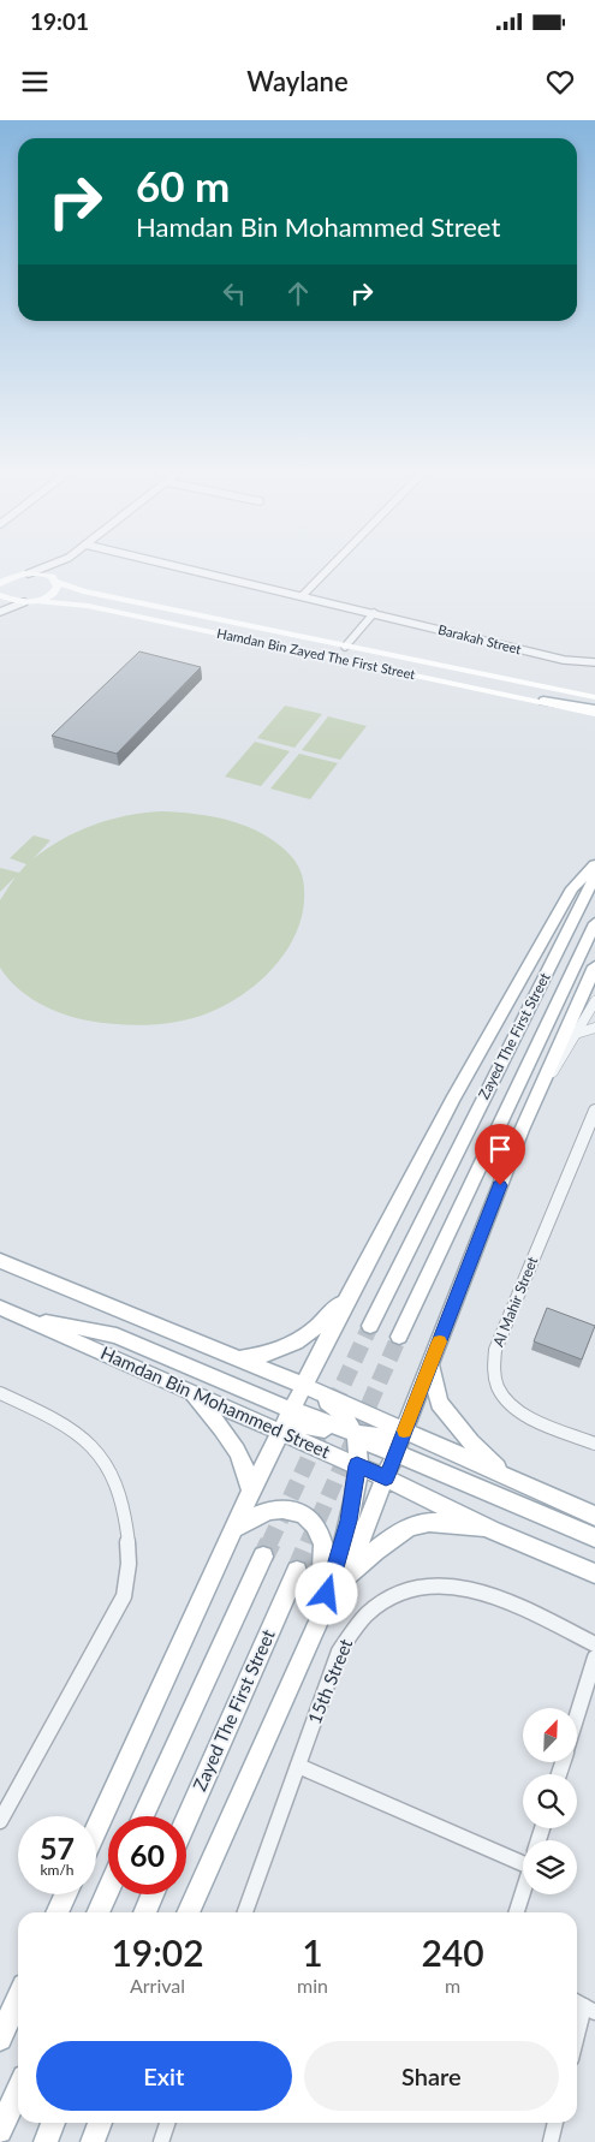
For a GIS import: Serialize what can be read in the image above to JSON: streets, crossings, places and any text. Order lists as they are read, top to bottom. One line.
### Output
{"streets":{"main road":["Hamdan Bin Zayed The First Street","Zayed The First Street","Hamdan Bin Mohammed Street"],"street":["Barakah Street","Al Mahir Street","15th Street"]},"north":"top right","page":{"status":"19:01","header":"Waylane","turn":["60 m","Hamdan Bin Mohammed Street"],"speed":"57 km/h","limit":"60","eta":["19:02","Arrival","1","min","240","m"],"buttons":["Exit","Share"]}}
